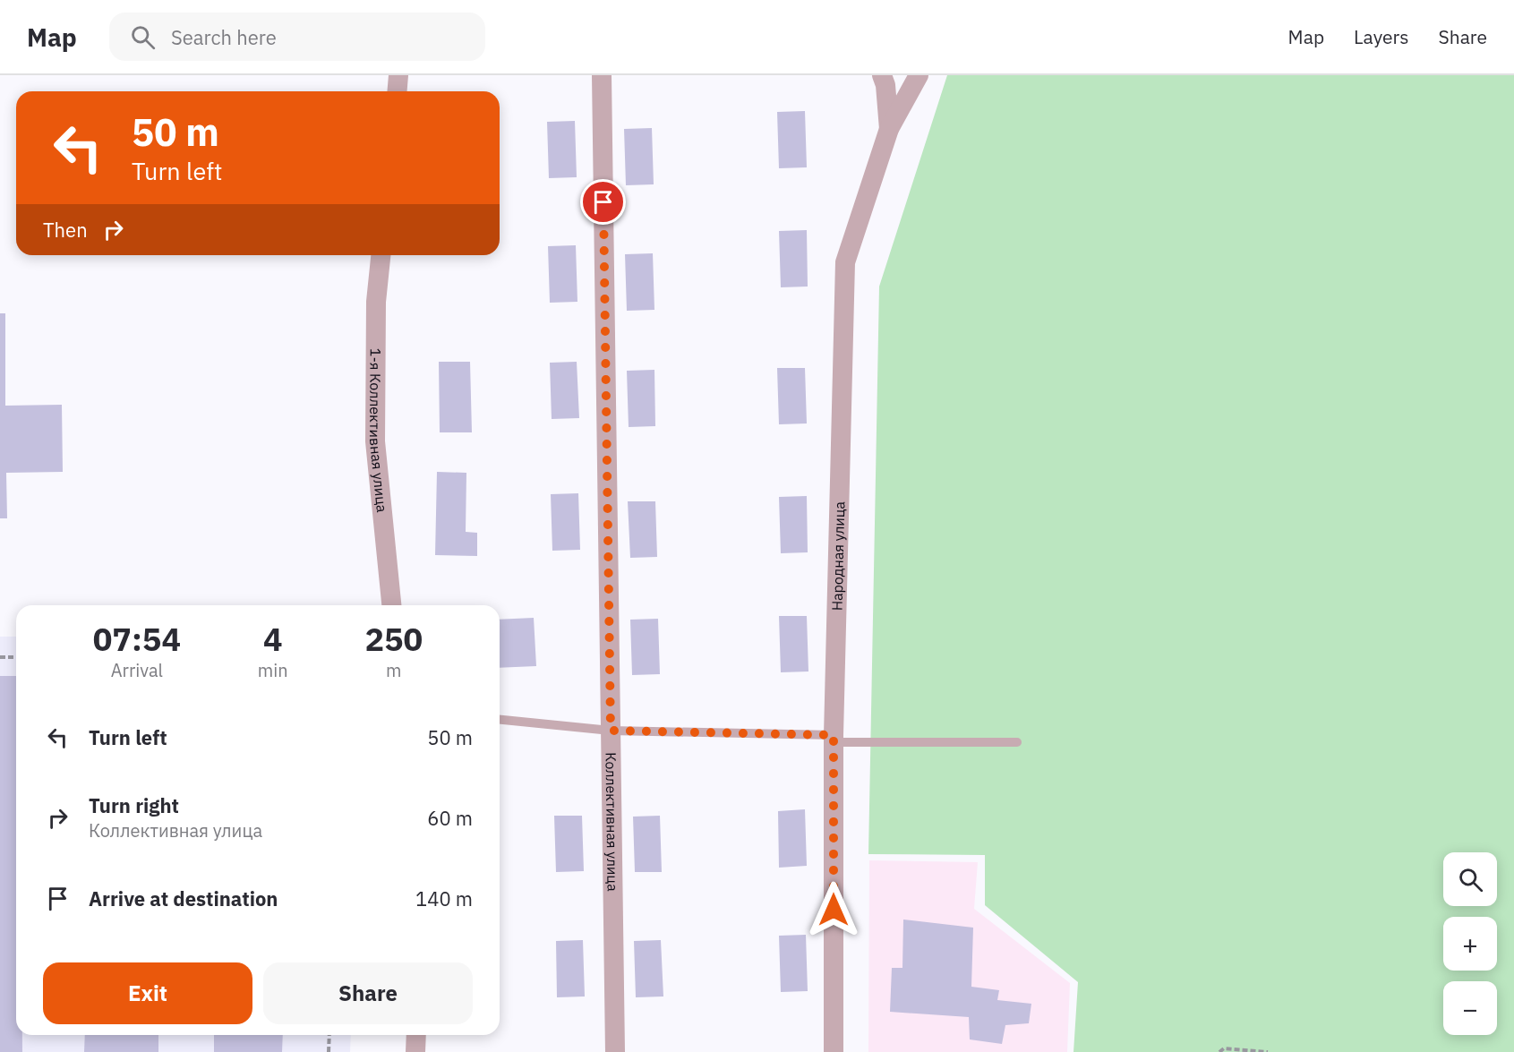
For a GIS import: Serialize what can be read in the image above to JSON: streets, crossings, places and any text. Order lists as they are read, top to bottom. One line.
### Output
{"streets":{"street":["1-я Коллективная улица","Народная улица","Коллективная улица"]},"page":{"header":"Map","search":"Search here","nav":["Map","Layers","Share"],"turn":["50 m","Turn left"],"then":"Then","eta":["07:54","Arrival","4","min","250","m"],"list":[{"name":"Turn left","value":"50 m"},{"name":"Turn right","note":"Коллективная улица","value":"60 m"},{"name":"Arrive at destination","value":"140 m"}],"map_buttons":["+","−"],"buttons":["Exit","Share"]}}
